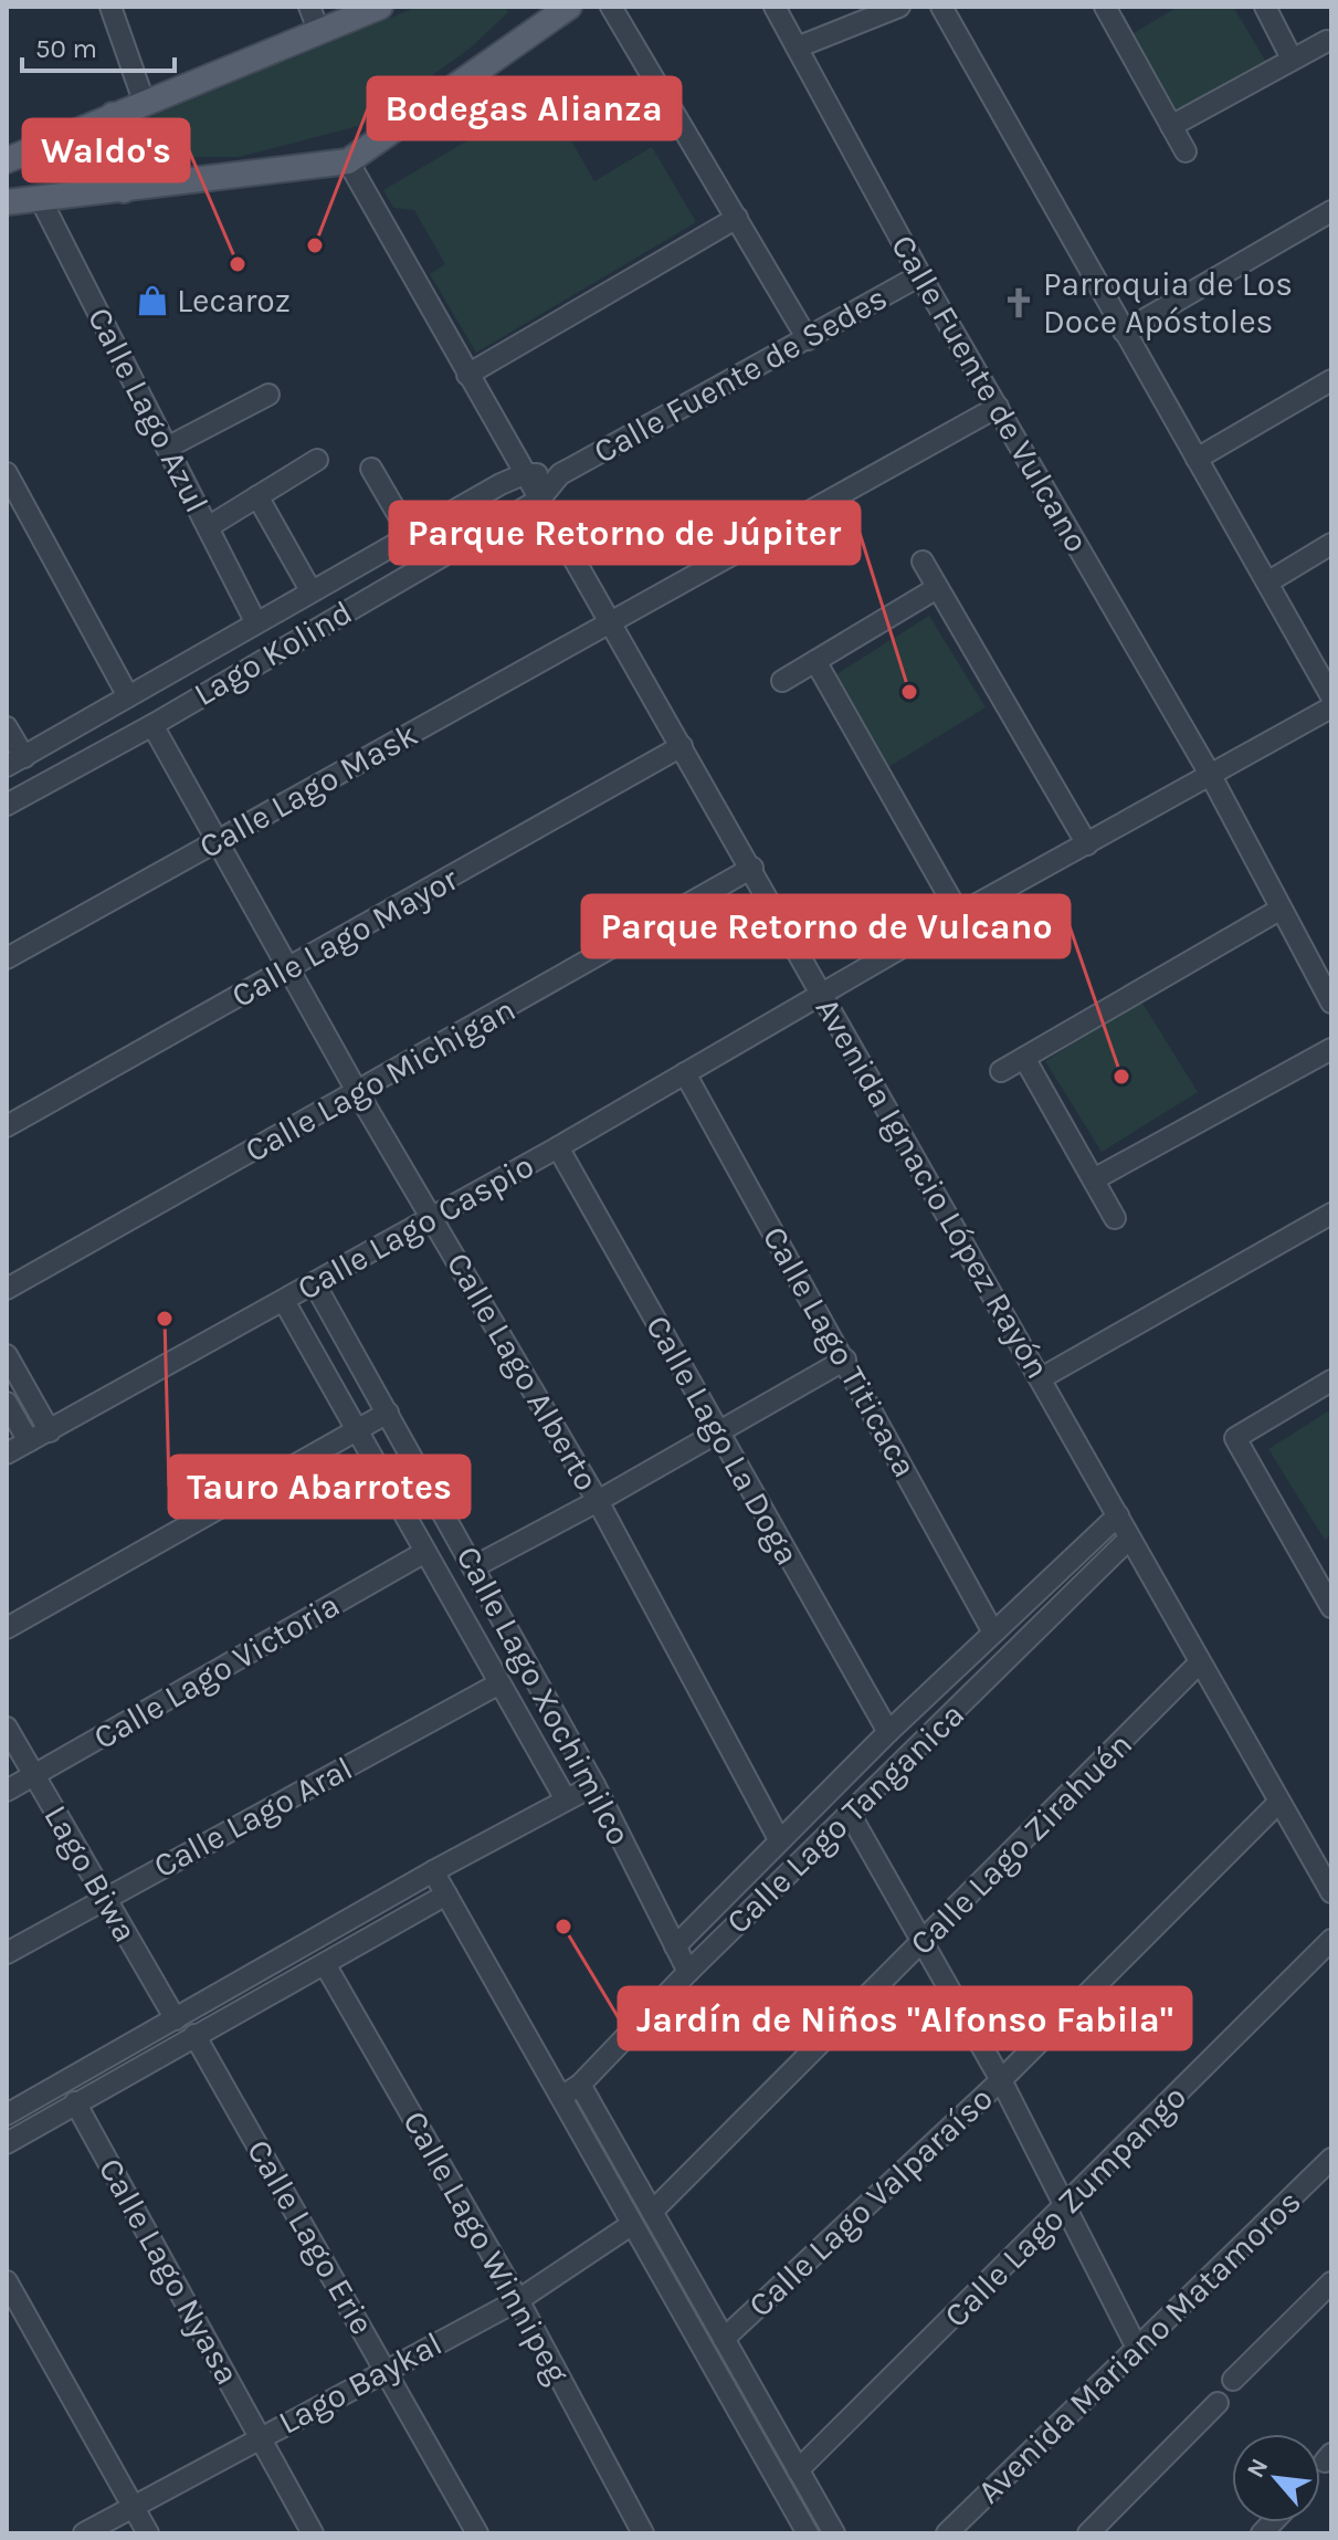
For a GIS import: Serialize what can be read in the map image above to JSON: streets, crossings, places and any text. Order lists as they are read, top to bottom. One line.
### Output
{"streets":{"street":["Calle Fuente de Sedes","Calle Fuente de Vulcano","Calle Lago Azul","Lago Kolind","Calle Lago Mask","Calle Lago Mayor","Calle Lago Michigan","Avenida Ignacio López Rayón","Calle Lago Caspio","Calle Lago Titicaca","Calle Lago Alberto","Calle Lago La Doga","Calle Lago Victoria","Calle Lago Xochimilco","Calle Lago Aral","Calle Lago Tanganica","Calle Lago Zirahuén","Lago Biwa","Calle Lago Valparaíso","Calle Lago Zumpango","Calle Lago Erie","Calle Lago Winnipeg","Calle Lago Nyasa","Avenida Mariano Matamoros","Lago Baykal"]},"crossings":[["Calle Fuente de Sedes","Calle Fuente de Vulcano"],["Calle Fuente de Sedes","Lago Kolind"],["Calle Fuente de Sedes","Avenida Ignacio López Rayón"],["Calle Fuente de Vulcano","Calle Lago Mask"],["Calle Fuente de Vulcano","Calle Lago Caspio"],["Calle Lago Azul","Lago Kolind"],["Lago Kolind","Avenida Ignacio López Rayón"],["Lago Kolind","Calle Lago Alberto"],["Calle Lago Mask","Avenida Ignacio López Rayón"],["Calle Lago Mask","Calle Lago Alberto"],["Calle Lago Mayor","Avenida Ignacio López Rayón"],["Calle Lago Mayor","Calle Lago Alberto"],["Calle Lago Michigan","Avenida Ignacio López Rayón"],["Calle Lago Michigan","Calle Lago Alberto"],["Avenida Ignacio López Rayón","Calle Lago Caspio"],["Avenida Ignacio López Rayón","Calle Lago Tanganica"],["Avenida Ignacio López Rayón","Calle Lago Zirahuén"],["Avenida Ignacio López Rayón","Calle Lago Valparaíso"],["Calle Lago Caspio","Calle Lago Titicaca"],["Calle Lago Caspio","Calle Lago Alberto"],["Calle Lago Caspio","Calle Lago La Doga"],["Calle Lago Caspio","Calle Lago Xochimilco"],["Calle Lago Titicaca","Calle Lago Tanganica"],["Calle Lago Alberto","Calle Lago Tanganica"],["Calle Lago La Doga","Calle Lago Tanganica"],["Calle Lago Victoria","Calle Lago Xochimilco"],["Calle Lago Victoria","Lago Biwa"],["Calle Lago Xochimilco","Calle Lago Aral"],["Calle Lago Xochimilco","Calle Lago Tanganica"],["Calle Lago Aral","Lago Biwa"],["Calle Lago Erie","Lago Baykal"],["Calle Lago Winnipeg","Lago Baykal"],["Calle Lago Nyasa","Lago Baykal"]],"places":{"other":["Bodegas Alianza","Waldo's","Parque Retorno de Júpiter","Parque Retorno de Vulcano","Tauro Abarrotes","Jardín de Niños \"Alfonso Fabila\""],"shop":["Lecaroz"],"church":["Parroquia de Los Doce Apóstoles"]},"scale_bar":"50 m","north":"top left"}
